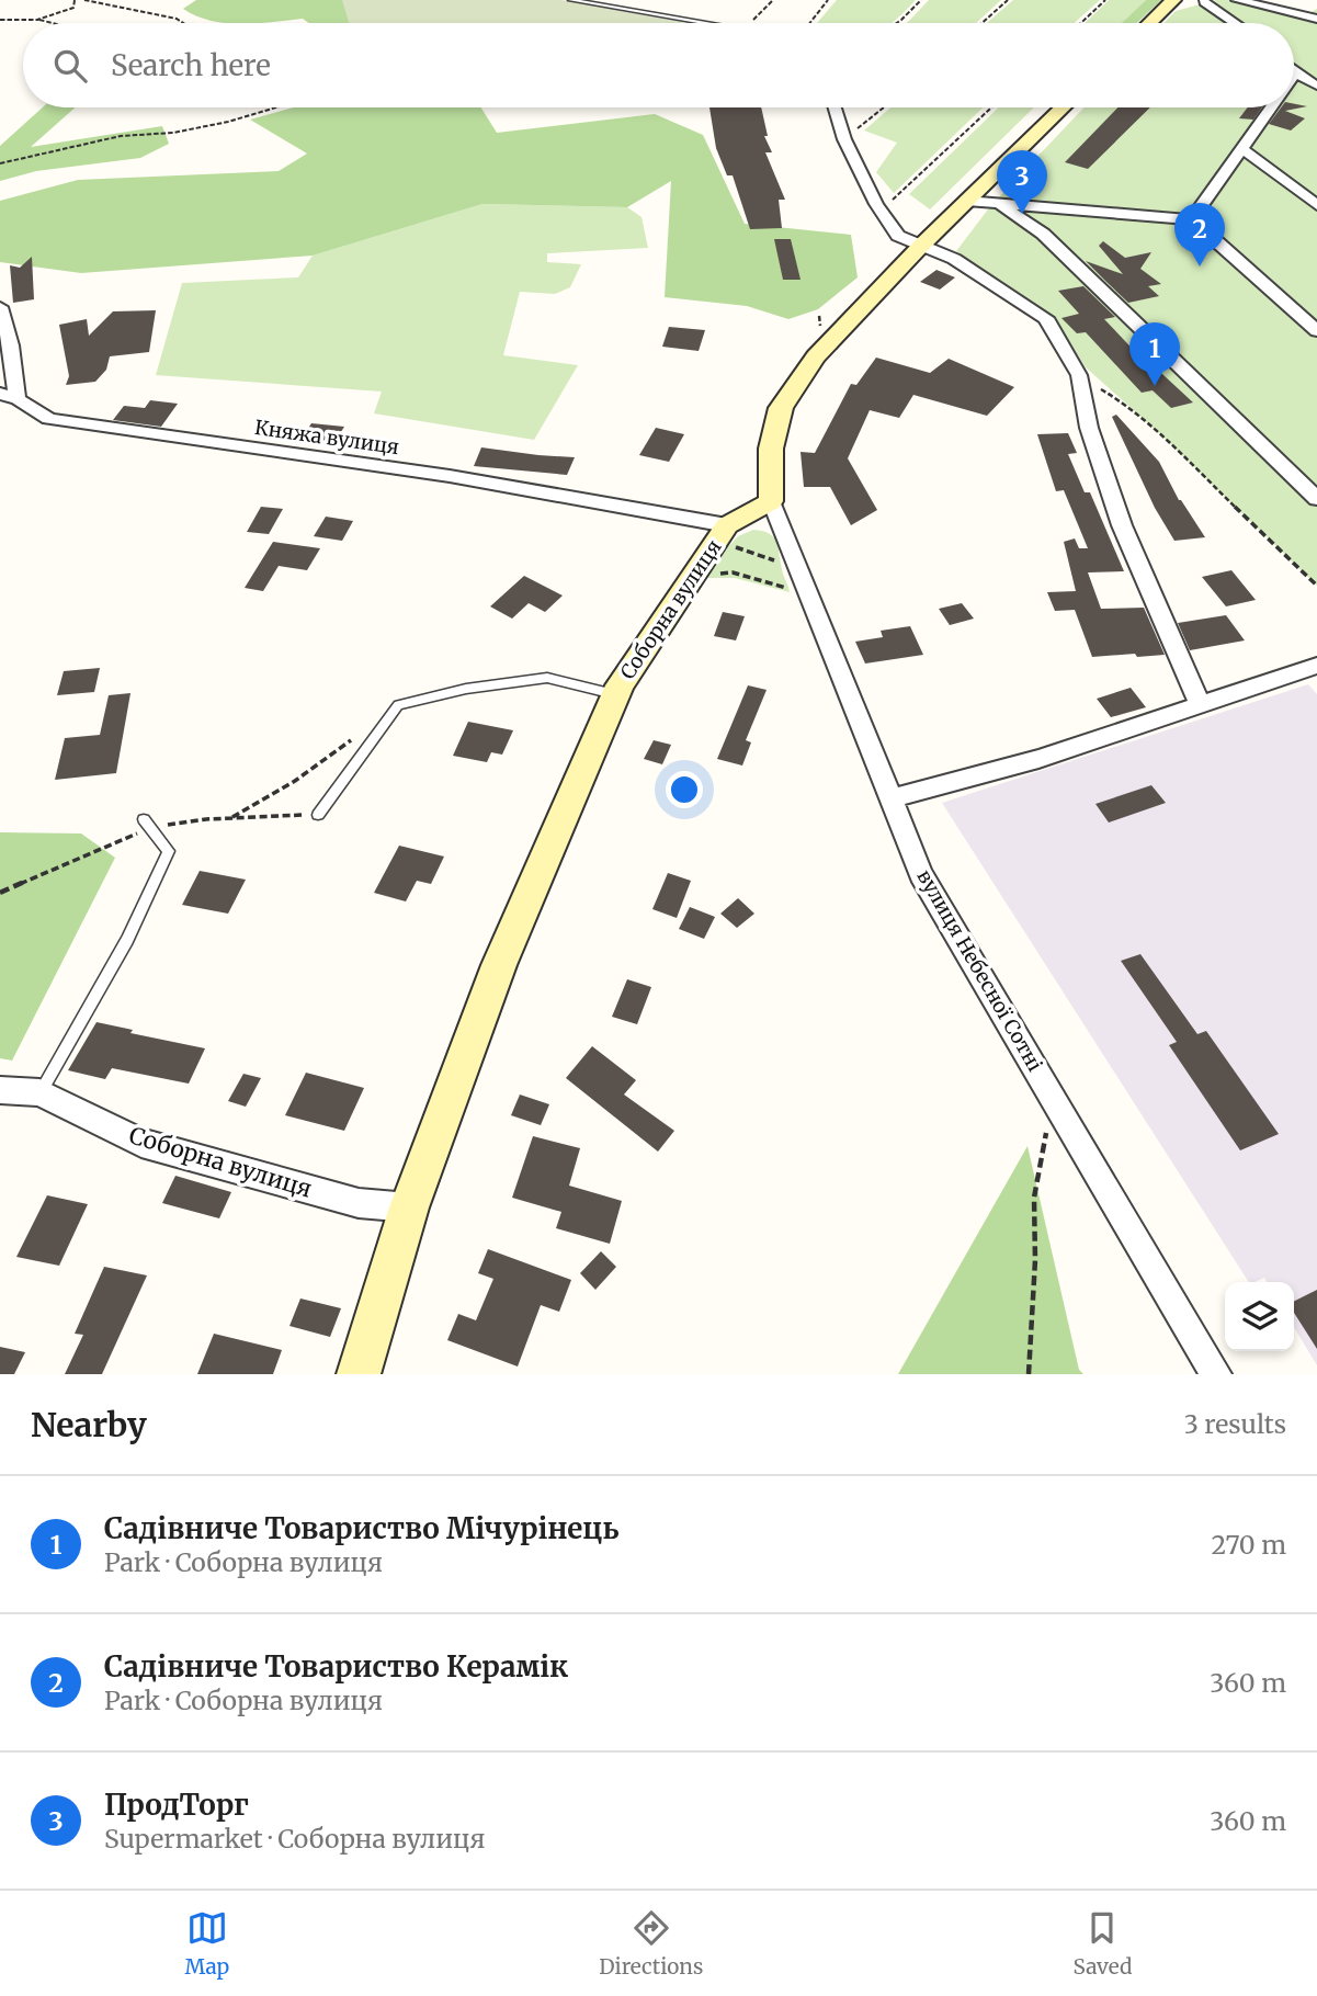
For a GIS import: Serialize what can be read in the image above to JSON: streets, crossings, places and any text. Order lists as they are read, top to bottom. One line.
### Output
{"streets":{"main road":["Соборна вулиця"],"street":["Княжа вулиця","вулиця Небесної Сотні"]},"crossings":[["Княжа вулиця","Соборна вулиця"],["Соборна вулиця","вулиця Небесної Сотні"]],"page":{"search":"Search here","pins":["3","2","1"],"heading":["Nearby","3 results"],"list":[{"mark":"1","name":"Садівниче Товариство Мічурінець","note":"Park · Соборна вулиця","value":"270 m"},{"mark":"2","name":"Садівниче Товариство Керамік","note":"Park · Соборна вулиця","value":"360 m"},{"mark":"3","name":"ПродТорг","note":"Supermarket · Соборна вулиця","value":"360 m"}],"nav":["Map","Directions","Saved"]}}
